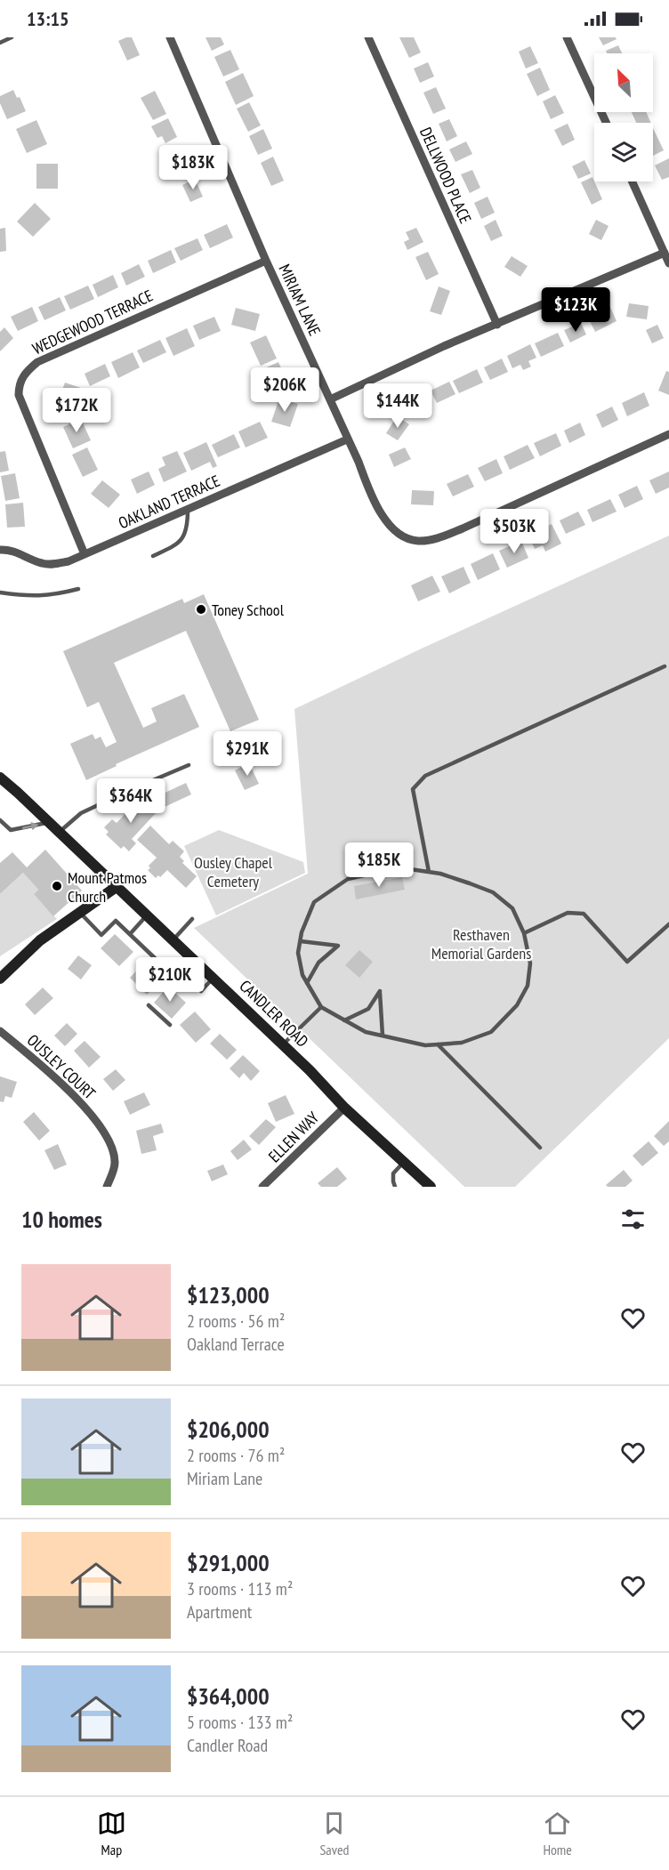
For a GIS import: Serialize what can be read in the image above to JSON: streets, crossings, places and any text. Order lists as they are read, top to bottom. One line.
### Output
{"streets":{"main road":["CANDLER ROAD"],"street":["DELLWOOD PLACE","MIRIAM LANE","WEDGEWOOD TERRACE","OAKLAND TERRACE","OUSLEY COURT","ELLEN WAY"]},"crossings":[["MIRIAM LANE","WEDGEWOOD TERRACE"],["MIRIAM LANE","OAKLAND TERRACE"],["WEDGEWOOD TERRACE","OAKLAND TERRACE"],["CANDLER ROAD","ELLEN WAY"]],"parks":["Ousley Chapel Cemetery","Resthaven Memorial Gardens"],"places":["Toney School","Mount Patmos Church"],"north":"top left","page":{"status":"13:15","price":["$183K","$123K","$206K","$144K","$172K","$503K","$291K","$364K","$185K","$210K"],"heading":"10 homes","list":[{"name":"$123,000","note":"2 rooms · 56 m² · Oakland Terrace"},{"name":"$206,000","note":"2 rooms · 76 m² · Miriam Lane"},{"name":"$291,000","note":"3 rooms · 113 m² · Apartment"},{"name":"$364,000","note":"5 rooms · 133 m² · Candler Road"}],"tabs":["Map","Saved","Home"]}}
